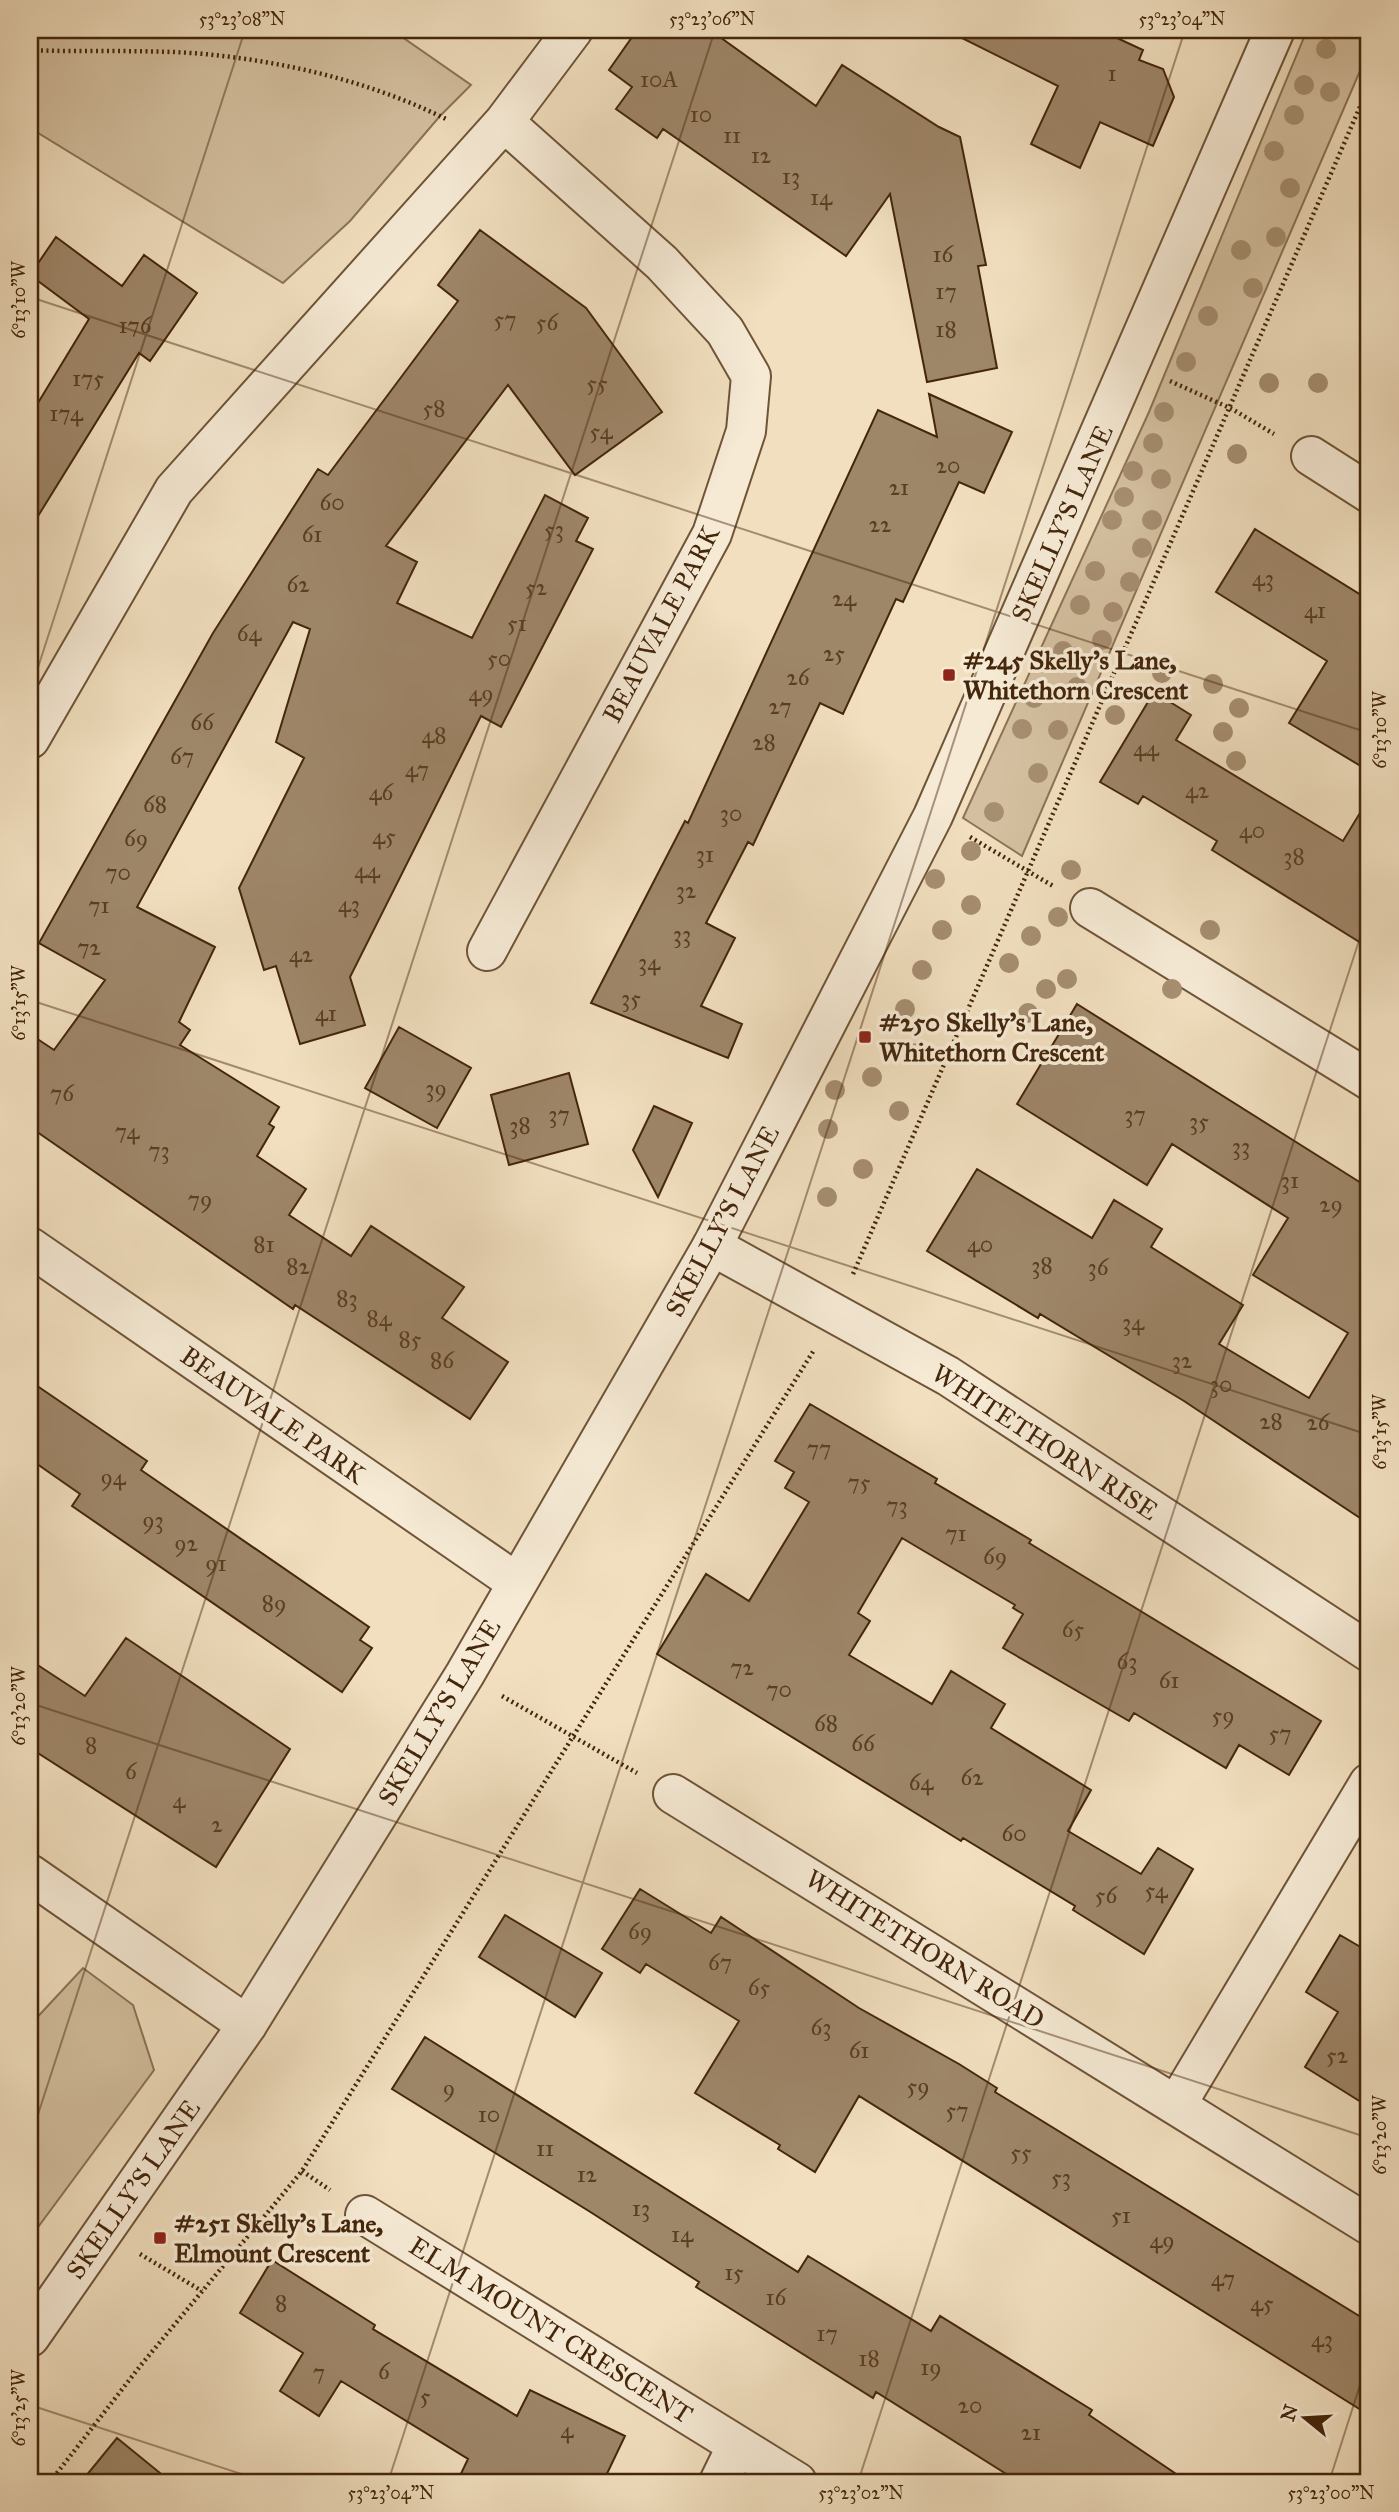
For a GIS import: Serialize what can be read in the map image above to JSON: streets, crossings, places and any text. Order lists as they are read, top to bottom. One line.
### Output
{"streets":{"street":["SKELLY'S LANE","BEAUVALE PARK","WHITETHORN RISE","WHITETHORN ROAD","ELM MOUNT CRESCENT"]},"crossings":[["SKELLY'S LANE","BEAUVALE PARK"],["SKELLY'S LANE","WHITETHORN RISE"]],"places":{"transit":["#245 Skelly's Lane, Whitethorn Crescent","#250 Skelly's Lane, Whitethorn Crescent","#251 Skelly's Lane, Elmount Crescent"]},"house_numbers":["1","10A","10","11","12","13","14","16","17","57","56","176","18","175","55","58","174","54","20","21","60","22","53","61","43","62","52","24","41","51","64","25","50","26","49","27","66","48","28","44","67","47","42","46","68","30","40","45","69","31","38","44","70","32","43","71","33","72","42","34","35","41","39","76","37","37","35","38","74","33","73","31","79","29","81","40","38","82","36","83","84","34","85","86","32","30","28","26","77","94","75","73","93","71","92","69","91","89","65","63","72","61","70","59","68","57","66","8","6","62","64","4","2","60","54","56","69","67","65","63","61","52","59","9","57","10","11","55","12","53","13","51","14","49","15","47","16","8","45","17","43","18","19","6","7","5","20","4","21"],"north":"left","coordinates":["53°23'08\"N","53°23'06\"N","53°23'04\"N","6°13'10\"W","6°13'15\"W","6°13'20\"W","6°13'25\"W","53°23'02\"N","53°23'00\"N"]}
